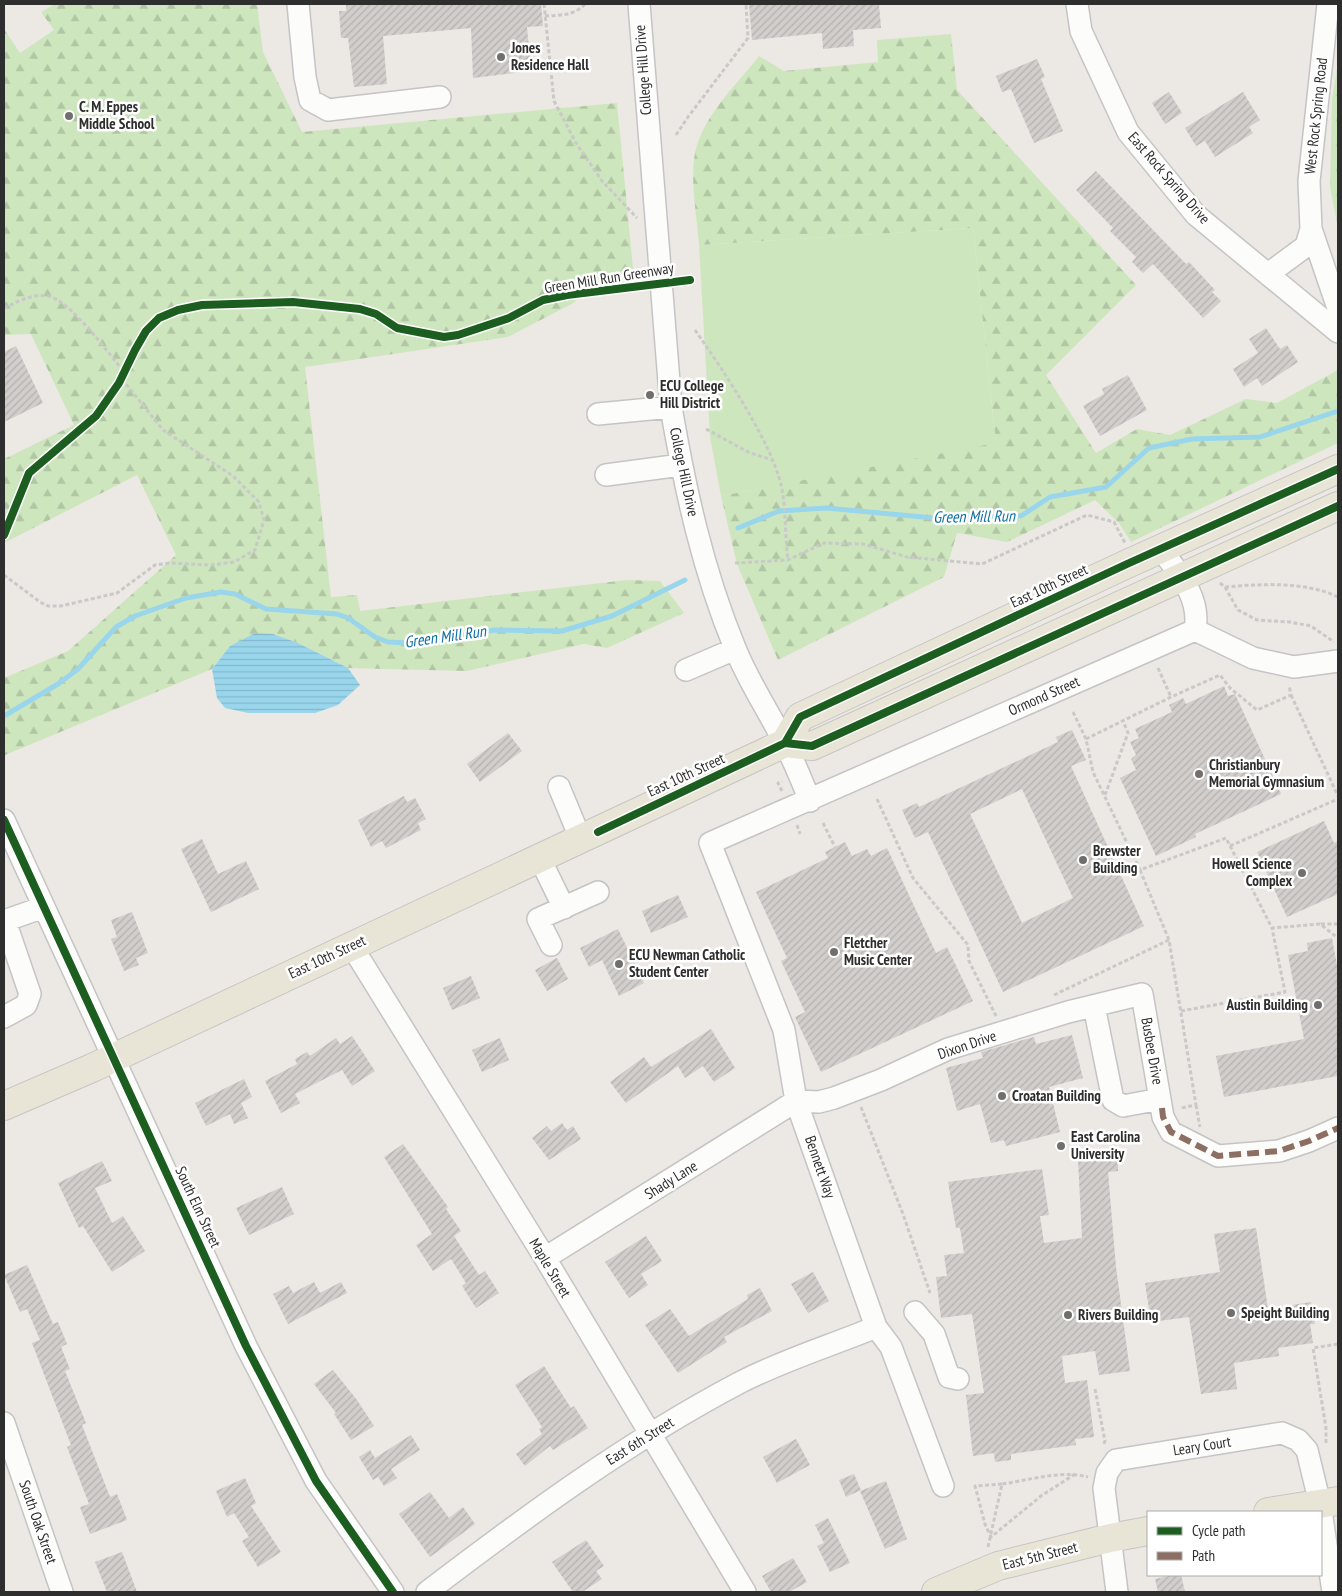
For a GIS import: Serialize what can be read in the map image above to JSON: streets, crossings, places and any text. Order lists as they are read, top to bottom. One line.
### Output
{"streets":{"main road":["East 10th Street","East 5th Street"],"street":["College Hill Drive","West Rock Spring Road","East Rock Spring Drive","Ormond Street","Dixon Drive","Busbee Drive","Bennett Way","Shady Lane","South Elm Street","Maple Street","East 6th Street","Leary Court","South Oak Street"],"cycle path":["Green Mill Run Greenway"]},"crossings":[["College Hill Drive","East 10th Street"],["West Rock Spring Road","East Rock Spring Drive"],["East 10th Street","South Elm Street"],["East 10th Street","Maple Street"],["Ormond Street","Bennett Way"],["Dixon Drive","Busbee Drive"],["Dixon Drive","Bennett Way"],["Dixon Drive","Shady Lane"],["Bennett Way","Shady Lane"],["Bennett Way","East 6th Street"],["Shady Lane","Maple Street"],["Maple Street","East 6th Street"],["Leary Court","East 5th Street"]],"water":["Green Mill Run"],"places":["Jones Residence Hall","C. M. Eppes Middle School","ECU College Hill District","Christianbury Memorial Gymnasium","Brewster Building","Howell Science Complex","Fletcher Music Center","ECU Newman Catholic Student Center","Austin Building","Croatan Building","East Carolina University","Speight Building","Rivers Building"],"legend":["Cycle path","Path"]}
